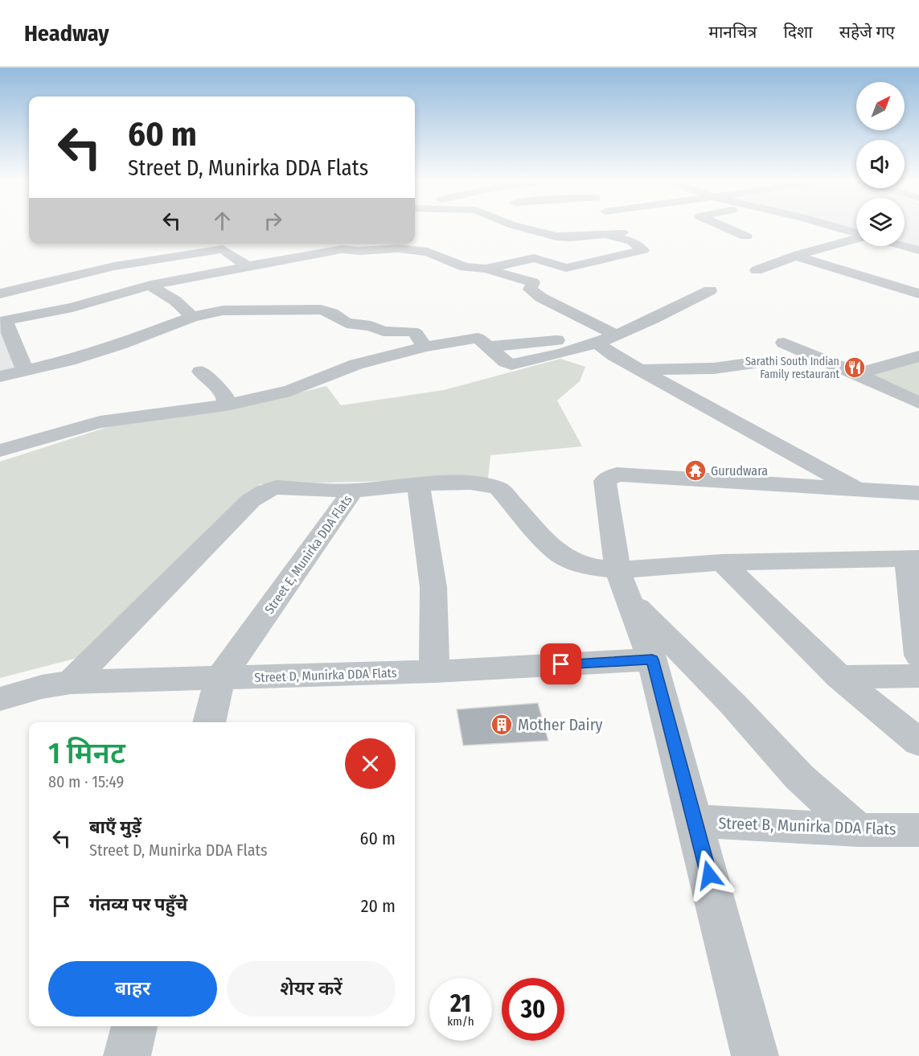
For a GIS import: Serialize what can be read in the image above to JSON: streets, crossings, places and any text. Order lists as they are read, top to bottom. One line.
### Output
{"streets":{"street":["Street E, Munirka DDA Flats","Street D, Munirka DDA Flats","Street B, Munirka DDA Flats"]},"crossings":[["Street E, Munirka DDA Flats","Street D, Munirka DDA Flats"]],"places":{"restaurant":["Sarathi South Indian Family restaurant"],"temple":["Gurudwara"],"building":["Mother Dairy"]},"north":"top right","page":{"header":"Headway","nav":["मानचित्र","दिशा","सहेजे गए"],"turn":["60 m","Street D, Munirka DDA Flats"],"heading":["1 मिनट","80 m · 15:49"],"list":[{"name":"बाएँ मुड़ें","note":"Street D, Munirka DDA Flats","value":"60 m"},{"name":"गंतव्य पर पहुँचे","value":"20 m"}],"buttons":["बाहर","शेयर करें"],"speed":"21 km/h","limit":"30"}}
